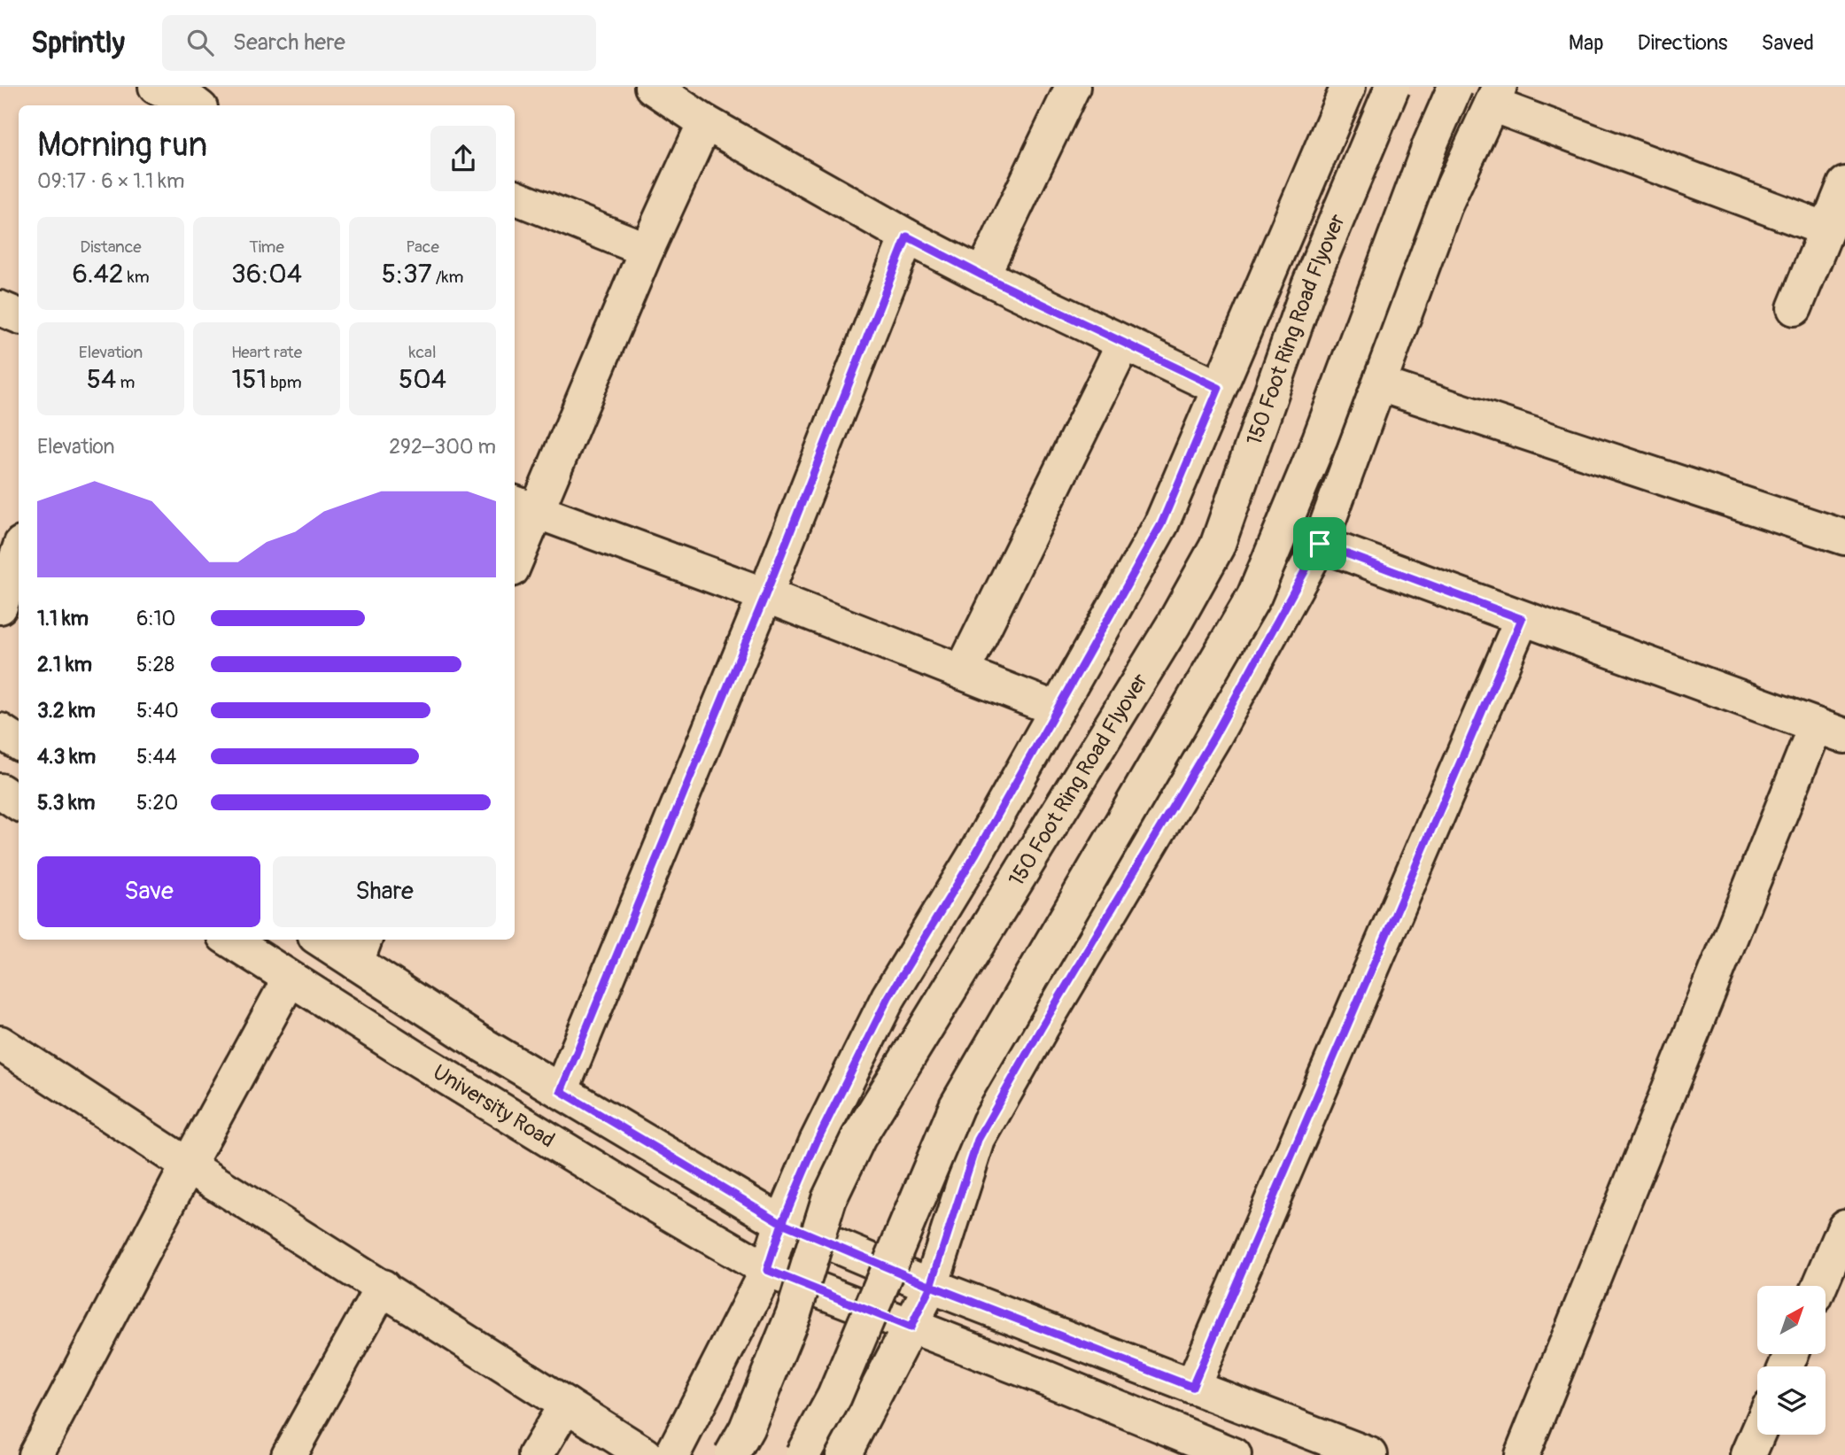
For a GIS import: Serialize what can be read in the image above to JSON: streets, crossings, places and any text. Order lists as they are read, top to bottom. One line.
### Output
{"streets":{"main road":["150 Foot Ring Road Flyover","University Road"]},"north":"top right","page":{"header":"Sprintly","search":"Search here","nav":["Map","Directions","Saved"],"heading":["Morning run","09:17 · 6 × 1.1 km"],"stats":[["Distance","6.42 km"],["Time","36:04"],["Pace","5:37 /km"],["Elevation","54 m"],["Heart rate","151 bpm"],["kcal","504"]],"chart":["Elevation","292–300 m"],"list":[{"name":"1.1 km","note":"6:10"},{"name":"2.1 km","note":"5:28"},{"name":"3.2 km","note":"5:40"},{"name":"4.3 km","note":"5:44"},{"name":"5.3 km","note":"5:20"}],"buttons":["Save","Share"]}}
